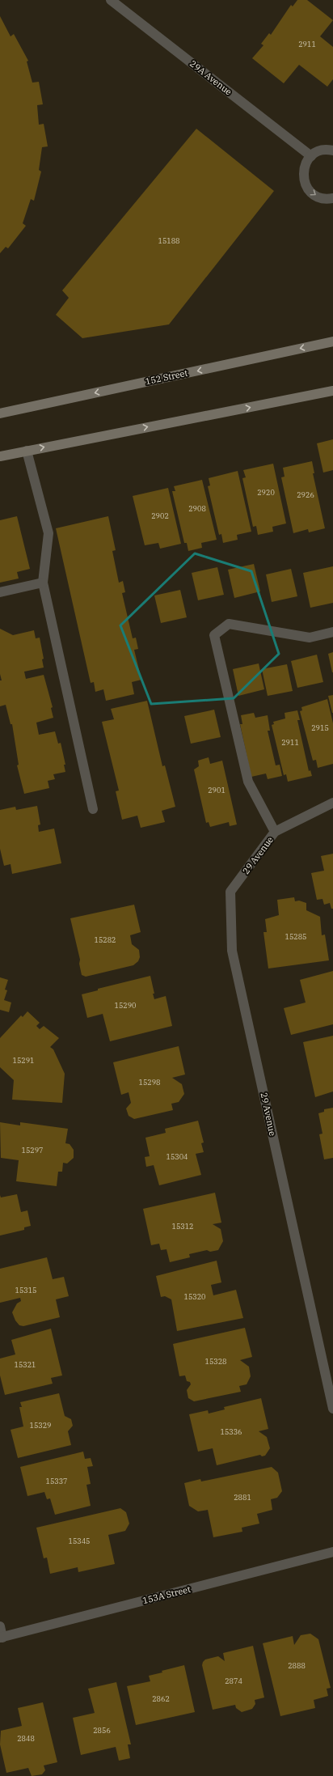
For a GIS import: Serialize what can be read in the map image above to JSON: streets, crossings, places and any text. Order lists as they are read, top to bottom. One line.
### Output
{"streets":{"main road":["152 Street"],"street":["29A Avenue","29 Avenue","153A Street"]},"house_numbers":["2911","15188","2920","2926","2908","2902","2915","2911","2901","15285","15282","15290","15291","15298","15297","15304","15312","15315","15320","15328","15321","15329","15336","15337","2881","15345","2888","2874","2862","2856","2848"]}
